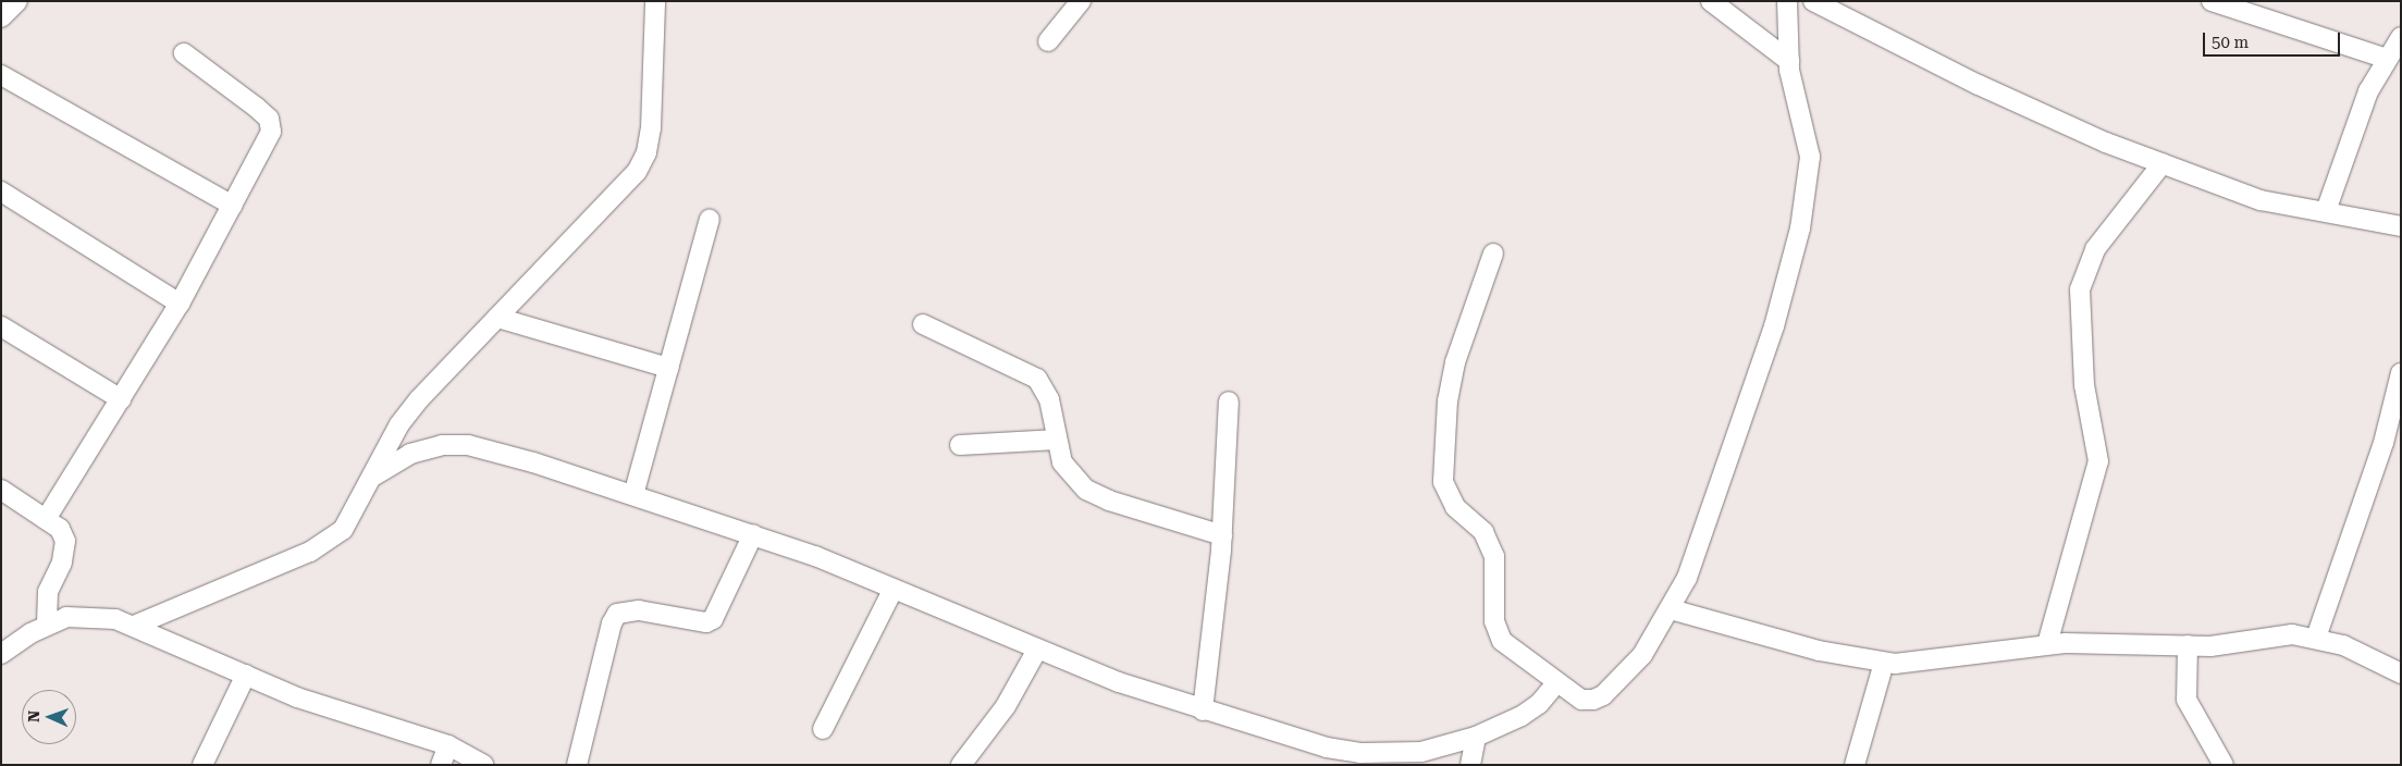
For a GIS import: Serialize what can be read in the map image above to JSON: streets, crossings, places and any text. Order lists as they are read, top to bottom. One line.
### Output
{"scale_bar":"50 m","north":"left"}
